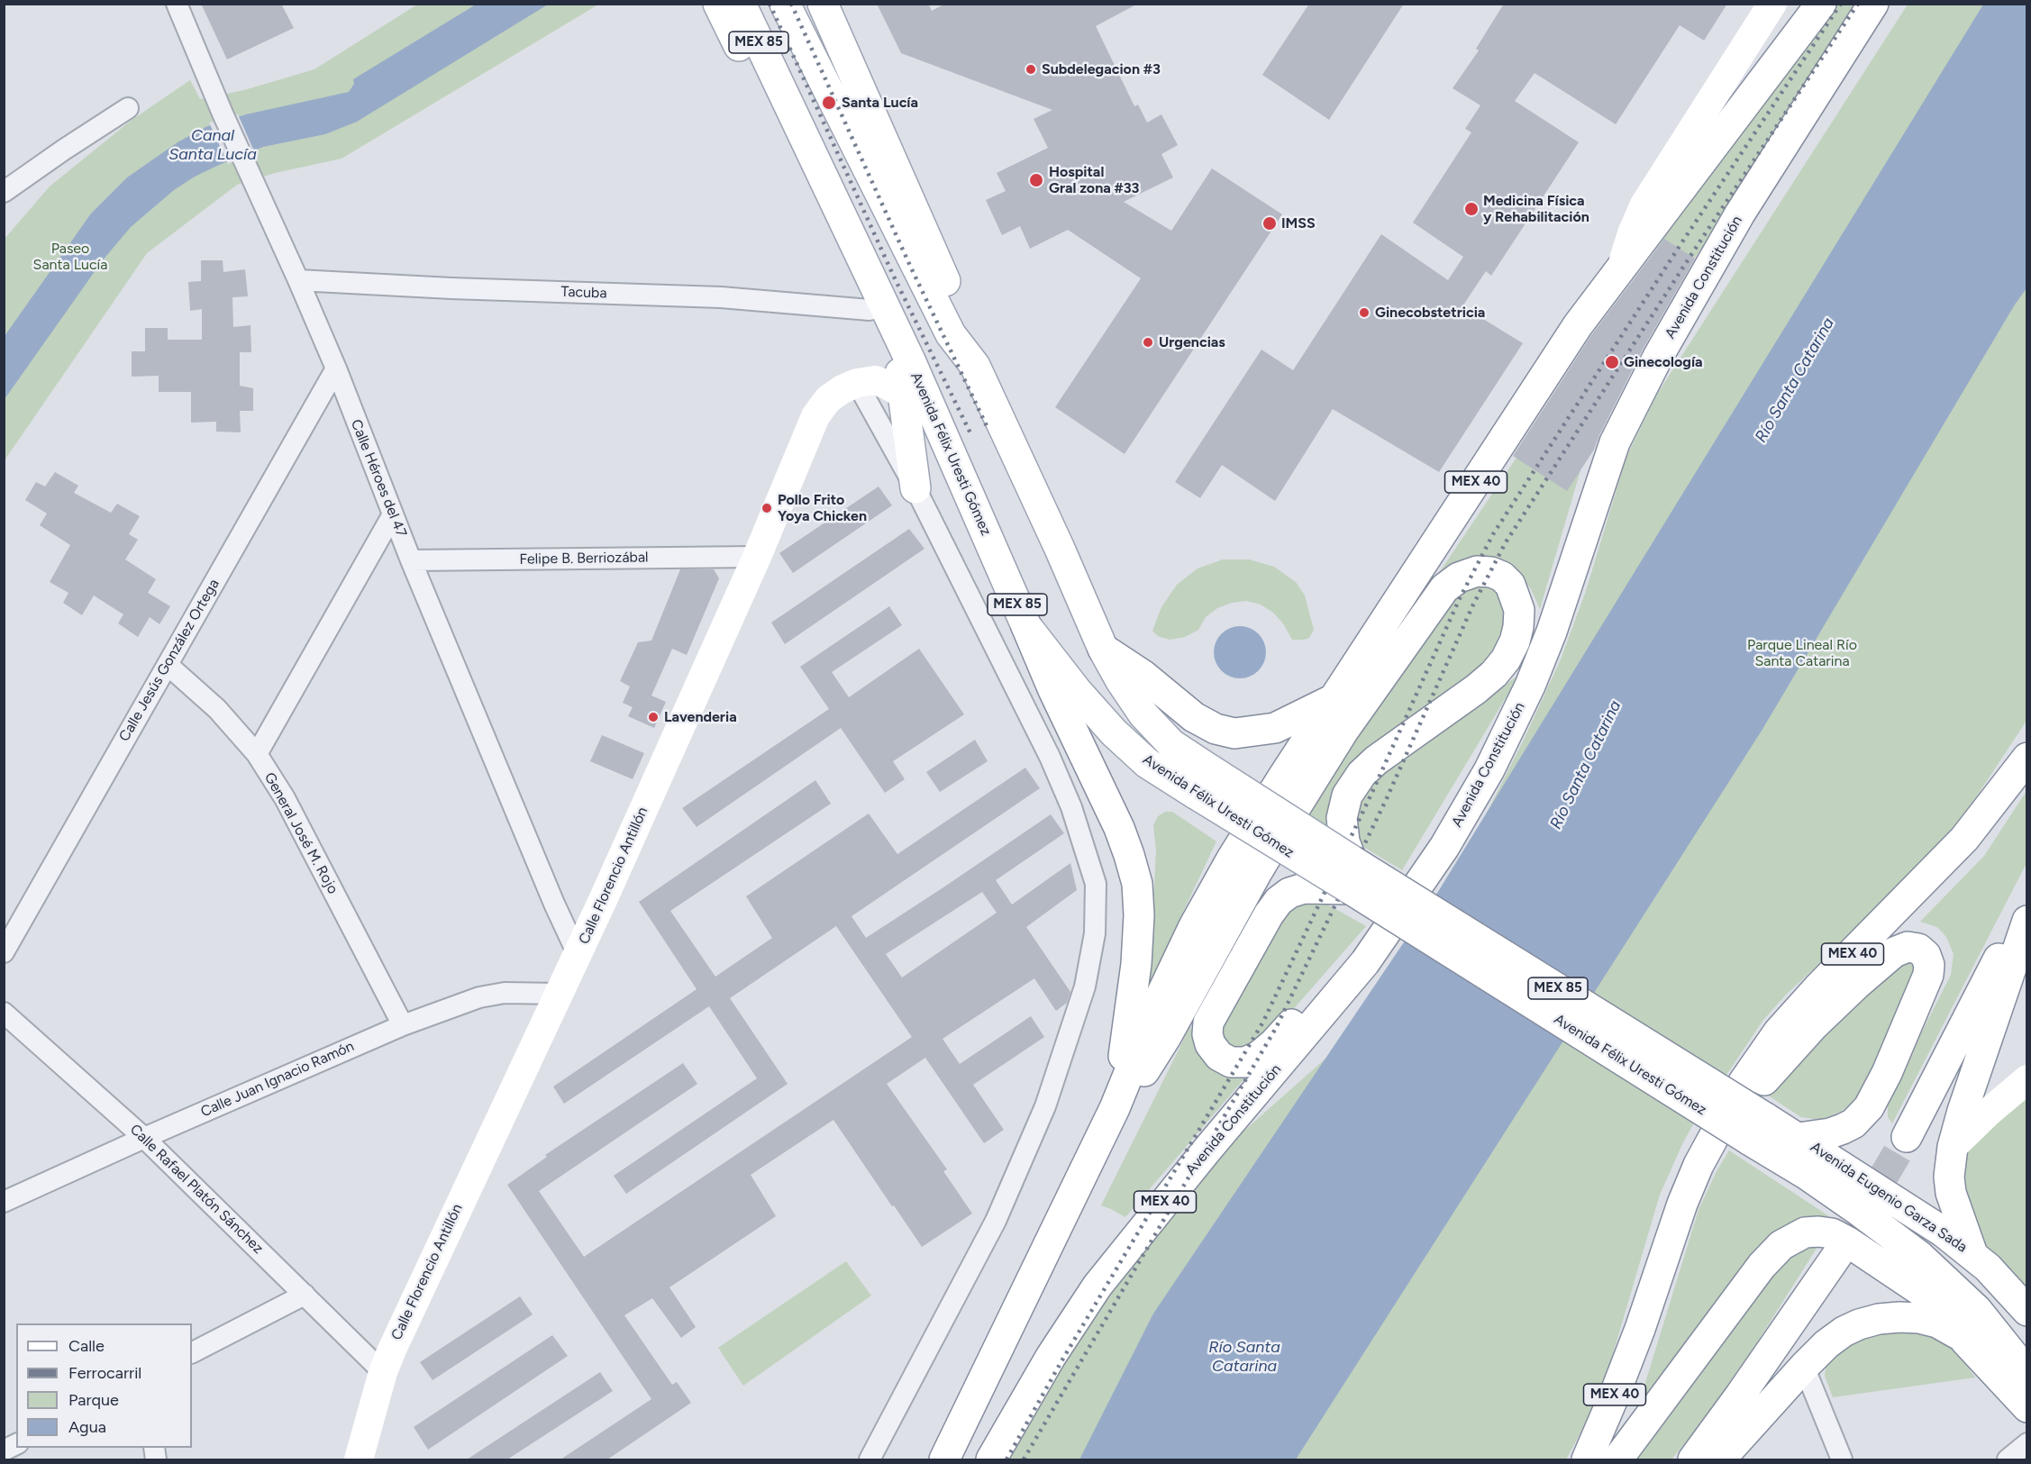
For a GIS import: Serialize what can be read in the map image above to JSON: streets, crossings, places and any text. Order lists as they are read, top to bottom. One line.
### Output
{"streets":{"main road":["MEX 85","Avenida Constitución","Avenida Félix Uresti Gómez","MEX 40","Avenida Eugenio Garza Sada"],"street":["Tacuba","Calle Héroes del 47","Felipe B. Berriozábal","Calle Jesús González Ortega","General José M. Rojo","Calle Florencio Antillón","Calle Juan Ignacio Ramón","Calle Rafael Platón Sánchez"]},"crossings":[["Tacuba","Calle Héroes del 47"],["Avenida Félix Uresti Gómez","Avenida Eugenio Garza Sada"],["Calle Héroes del 47","Felipe B. Berriozábal"],["Calle Héroes del 47","Calle Jesús González Ortega"],["Calle Héroes del 47","Calle Florencio Antillón"],["Felipe B. Berriozábal","Calle Florencio Antillón"],["Calle Jesús González Ortega","General José M. Rojo"],["General José M. Rojo","Calle Juan Ignacio Ramón"],["Calle Florencio Antillón","Calle Juan Ignacio Ramón"],["Calle Florencio Antillón","Calle Rafael Platón Sánchez"],["Calle Juan Ignacio Ramón","Calle Rafael Platón Sánchez"]],"water":["Canal Santa Lucía","Río Santa Catarina"],"parks":["Paseo Santa Lucía","Parque Lineal Río Santa Catarina"],"places":["Subdelegacion #3","Santa Lucía","Hospital Gral zona #33","Medicina Física y Rehabilitación","IMSS","Ginecobstetricia","Urgencias","Ginecología","Pollo Frito Yoya Chicken","Lavenderia"],"legend":["Calle","Ferrocarril","Parque","Agua"]}
